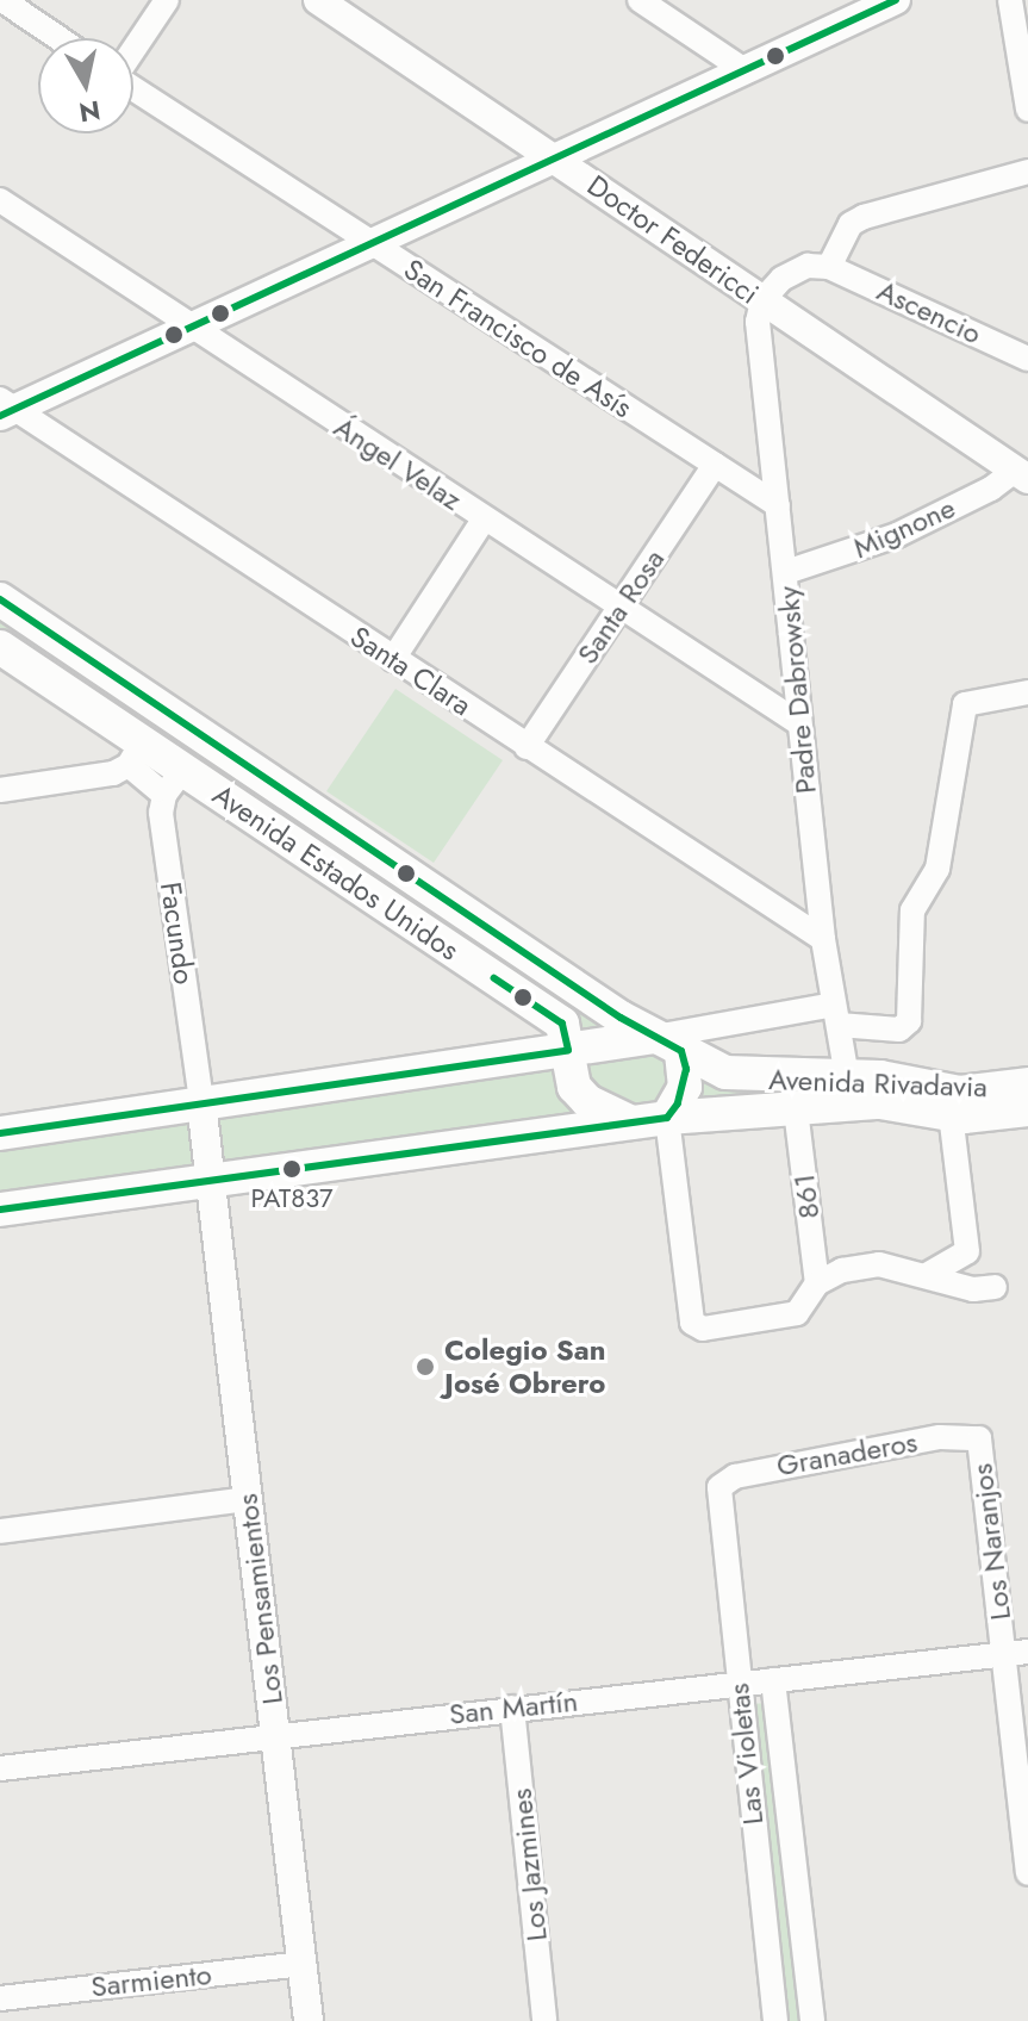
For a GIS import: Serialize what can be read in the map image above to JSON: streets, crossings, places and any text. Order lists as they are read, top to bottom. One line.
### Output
{"streets":{"main road":["Avenida Estados Unidos","Avenida Rivadavia"],"street":["Doctor Federicci","Ascencio","San Francisco de Asís","Ángel Velaz","Mignone","Santa Rosa","Santa Clara","Padre Dabrowsky","Facundo","861","Granaderos","Los Naranjos","Los Pensamientos","San Martín","Las Violetas","Los Jazmines","Sarmiento"]},"crossings":[["Doctor Federicci","Mignone"],["Doctor Federicci","Padre Dabrowsky"],["San Francisco de Asís","Santa Rosa"],["San Francisco de Asís","Padre Dabrowsky"],["Ángel Velaz","Santa Rosa"],["Ángel Velaz","Padre Dabrowsky"],["Mignone","Padre Dabrowsky"],["Santa Rosa","Santa Clara"],["Santa Clara","Padre Dabrowsky"],["Padre Dabrowsky","Avenida Rivadavia"],["Avenida Estados Unidos","Facundo"],["Avenida Estados Unidos","Avenida Rivadavia"],["Facundo","Los Pensamientos"],["Avenida Rivadavia","861"],["Avenida Rivadavia","Los Pensamientos"],["Granaderos","Los Naranjos"],["Granaderos","Las Violetas"],["Los Naranjos","San Martín"],["Los Pensamientos","San Martín"],["Los Pensamientos","Sarmiento"],["San Martín","Las Violetas"],["San Martín","Los Jazmines"]],"places":["PAT837","Colegio San José Obrero"],"north":"bottom"}
